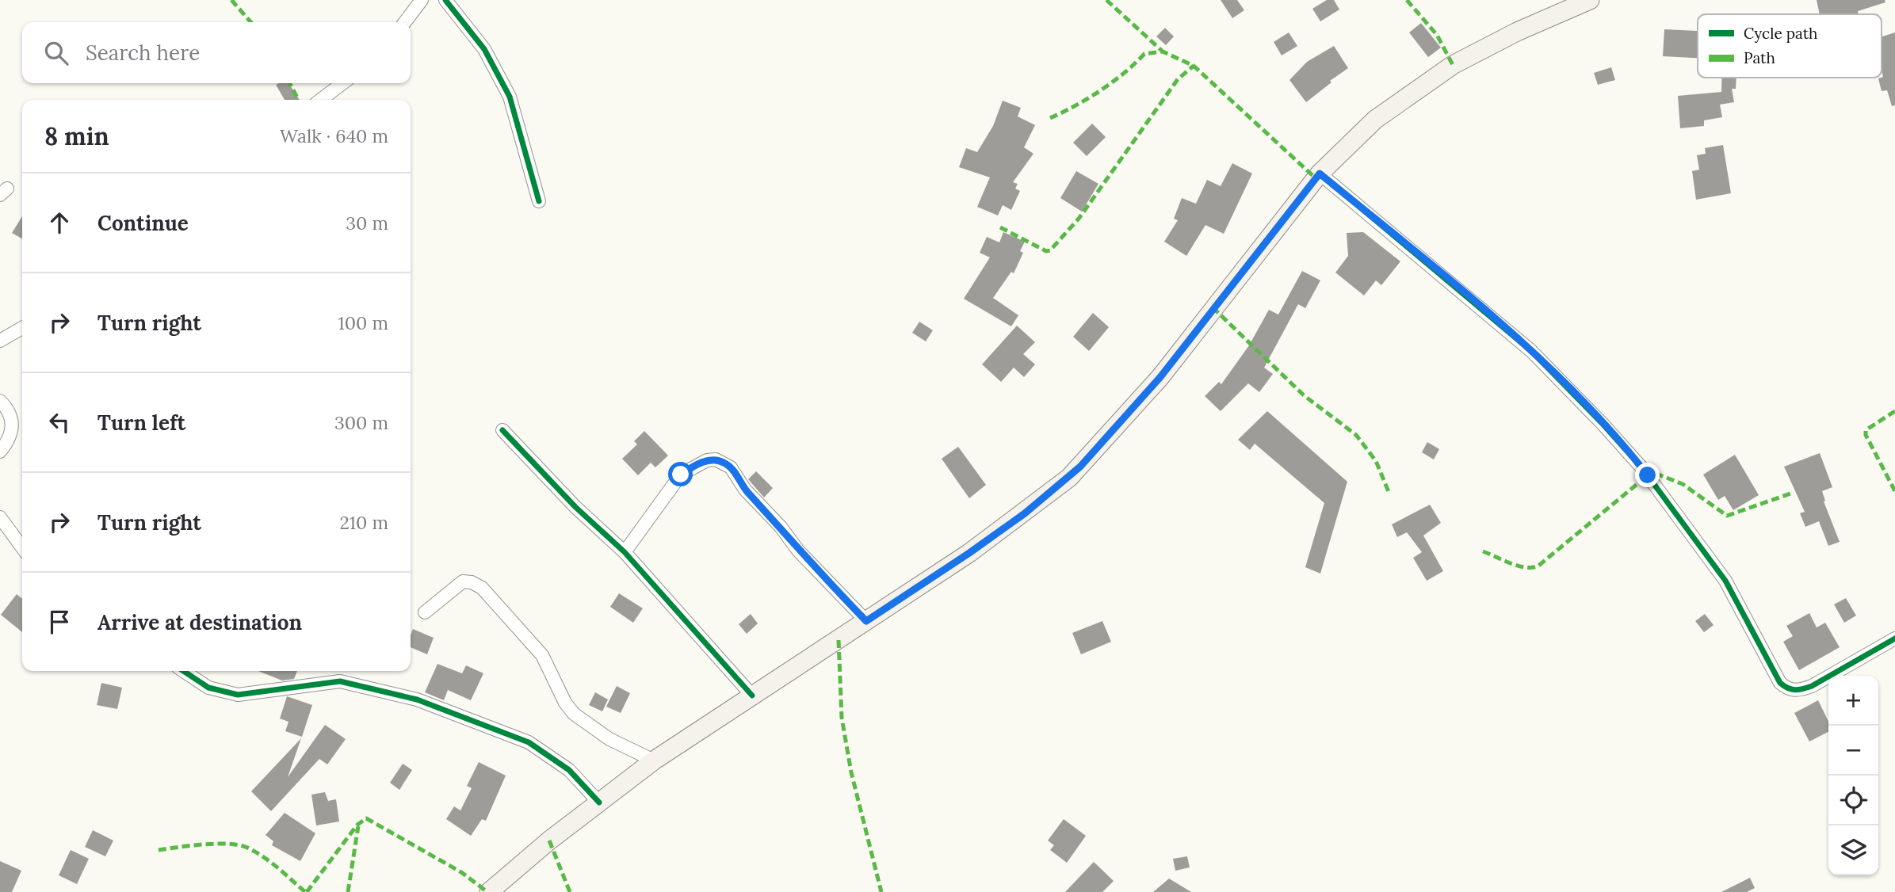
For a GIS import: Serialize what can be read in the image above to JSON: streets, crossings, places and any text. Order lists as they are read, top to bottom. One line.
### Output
{"legend":["Cycle path","Path"],"page":{"search":"Search here","heading":["8 min","Walk · 640 m"],"list":[["Continue","30 m"],["Turn right","100 m"],["Turn left","300 m"],["Turn right","210 m"],"Arrive at destination"],"map_buttons":["+","−"]}}
